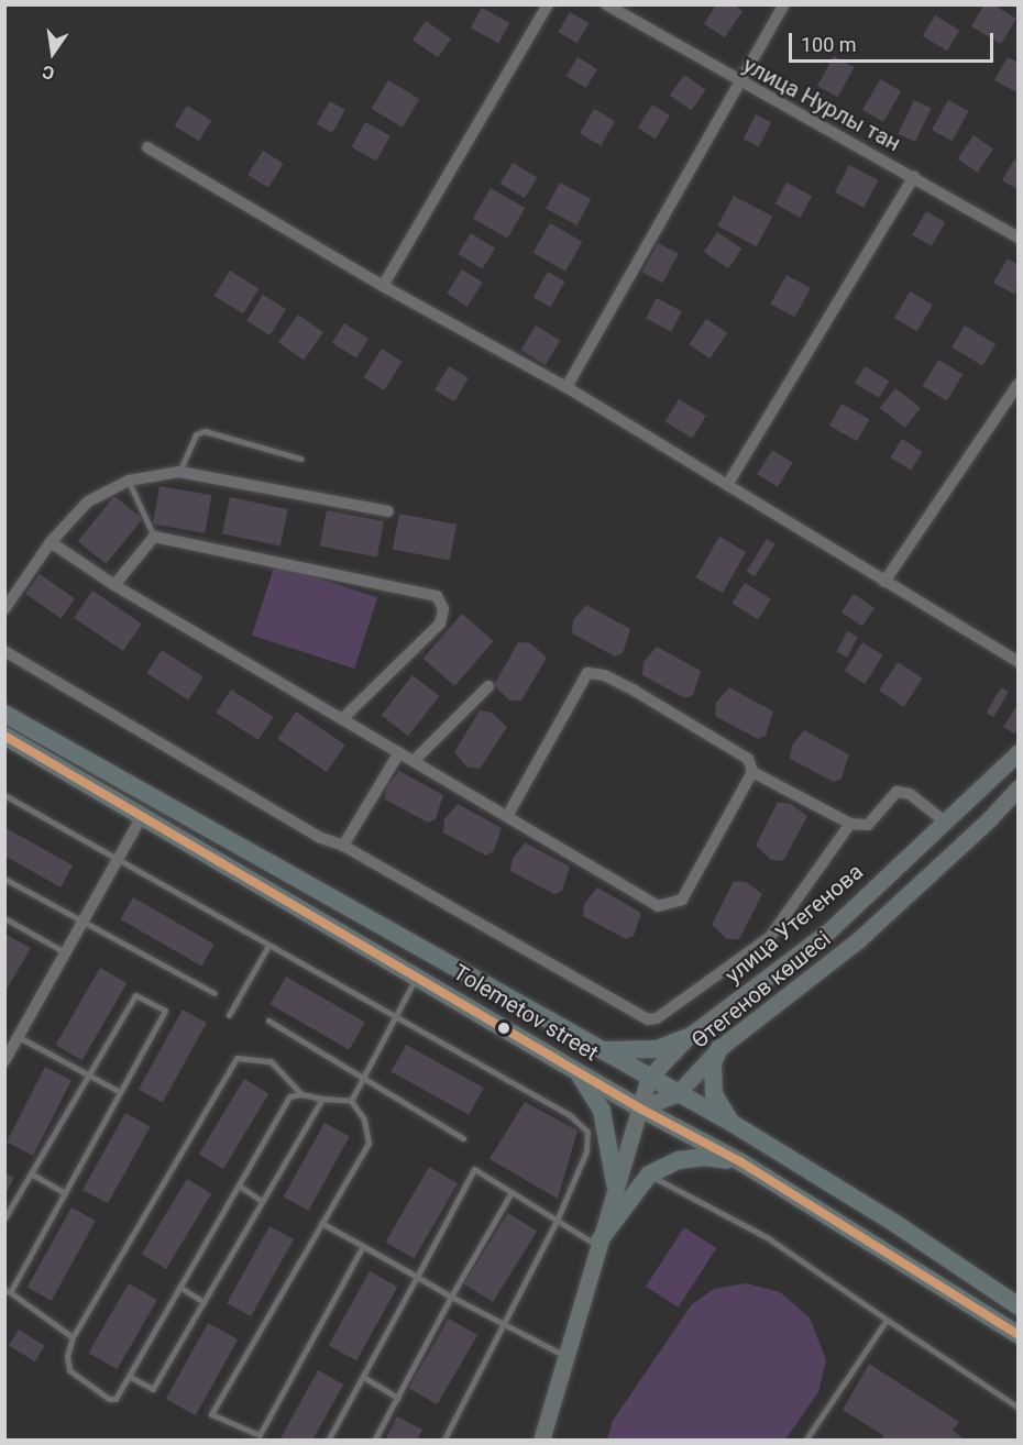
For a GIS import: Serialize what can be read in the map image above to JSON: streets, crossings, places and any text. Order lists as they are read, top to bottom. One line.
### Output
{"streets":{"main road":["улица Утегенова","Өтегенов көшесі","Tolemetov street"],"street":["улица Нурлы тан"]},"crossings":[["улица Утегенова","Tolemetov street"],["Өтегенов көшесі","Tolemetov street"]],"scale_bar":"100 m","north":"bottom"}
